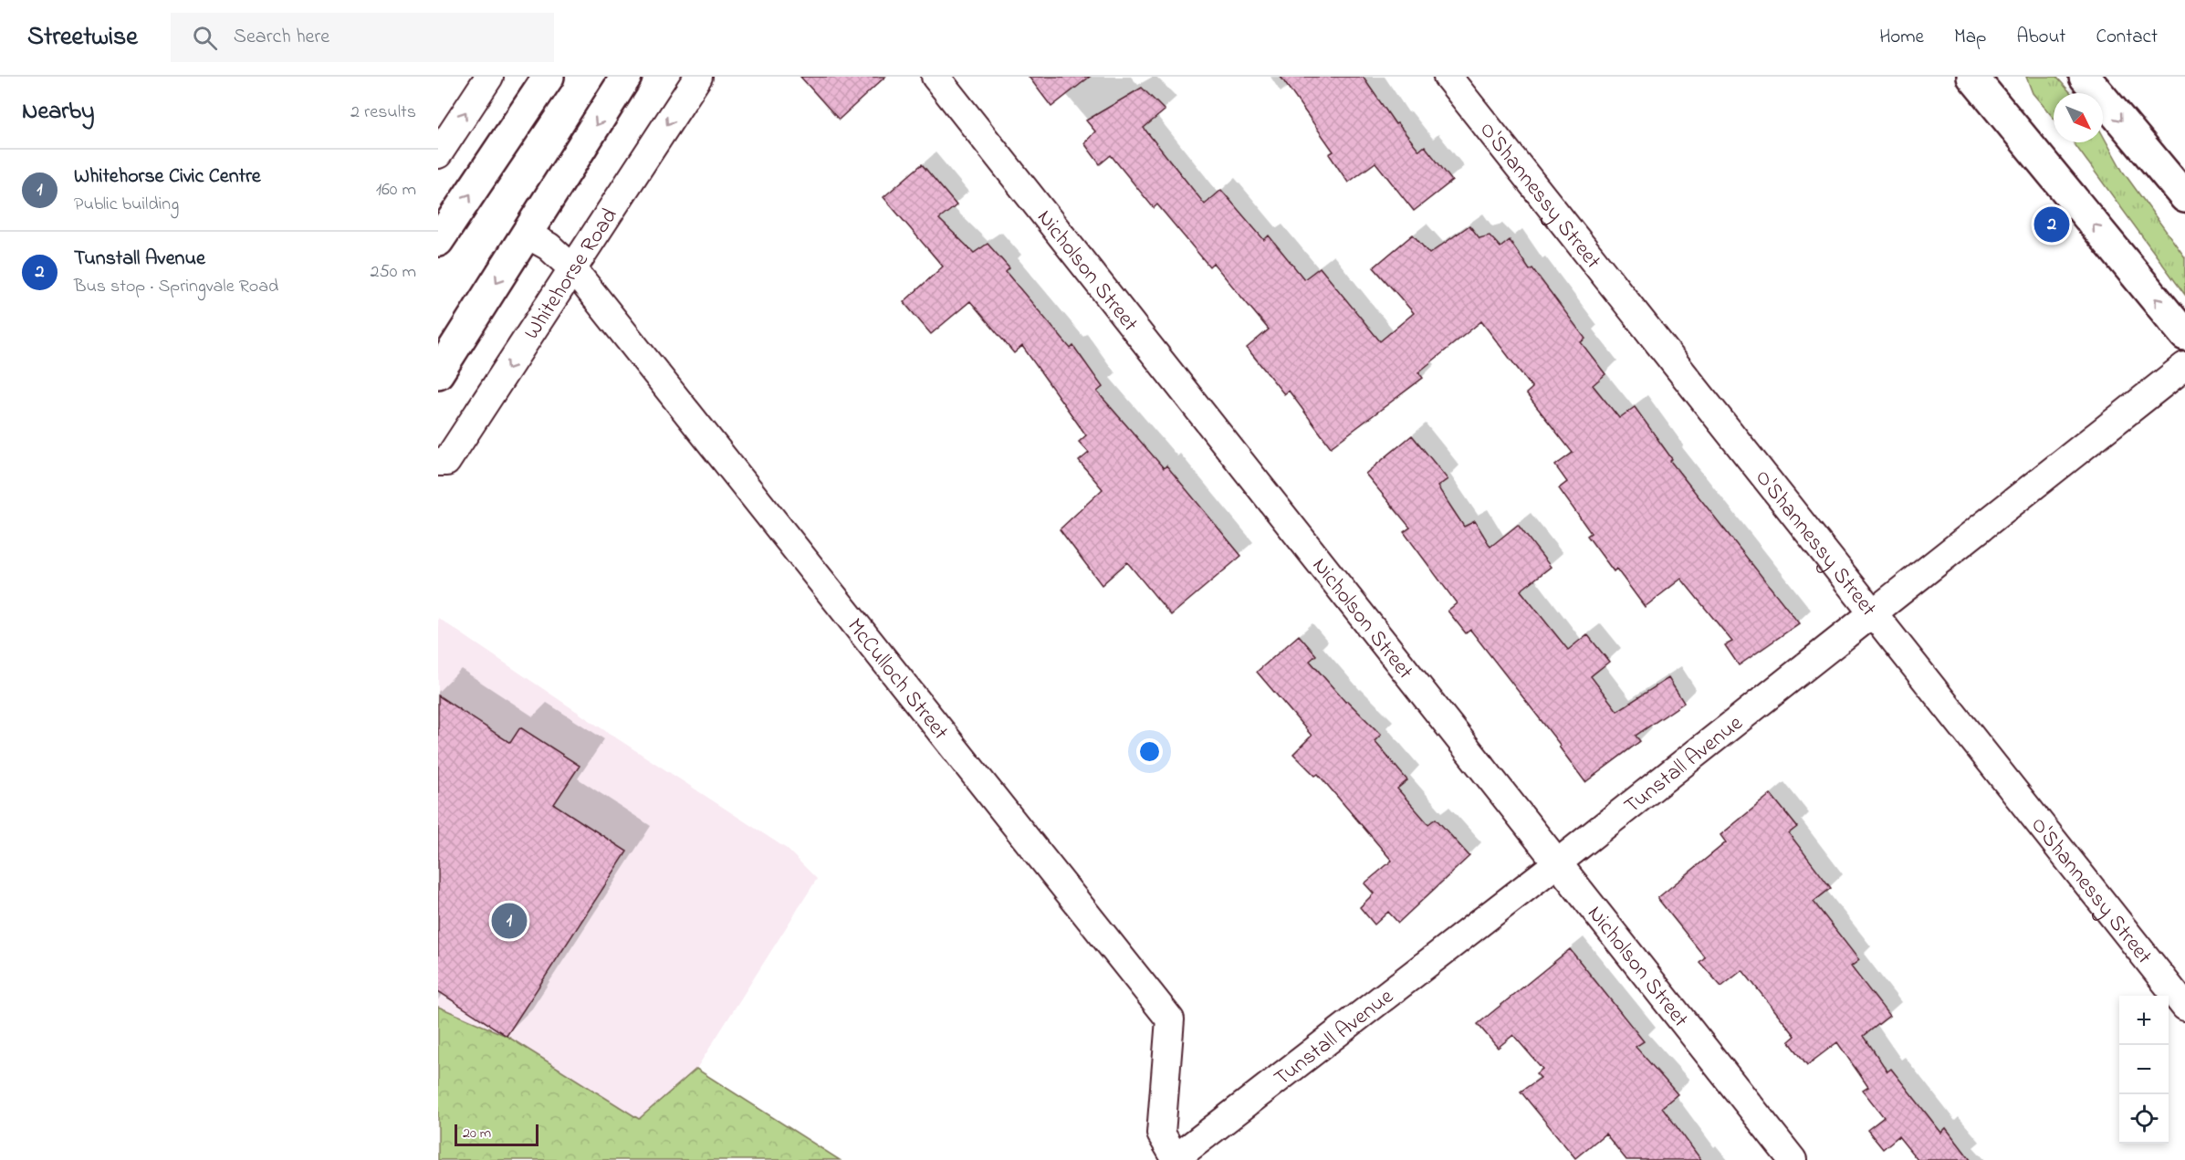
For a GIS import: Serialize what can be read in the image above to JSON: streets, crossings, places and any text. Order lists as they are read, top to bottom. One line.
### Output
{"streets":{"street":["O'Shannessy Street","Nicholson Street","Whitehorse Road","McCulloch Street","Tunstall Avenue"]},"crossings":[["O'Shannessy Street","Tunstall Avenue"],["Nicholson Street","Tunstall Avenue"],["Whitehorse Road","McCulloch Street"],["McCulloch Street","Tunstall Avenue"]],"one_way":["Whitehorse Road"],"scale_bar":"20 m","north":"bottom right","page":{"header":"Streetwise","search":"Search here","nav":["Home","Map","About","Contact"],"heading":["Nearby","2 results"],"list":[{"mark":"1","name":"Whitehorse Civic Centre","note":"Public building","value":"160 m"},{"mark":"2","name":"Tunstall Avenue","note":"Bus stop · Springvale Road","value":"250 m"}],"pins":["2","1"],"map_buttons":["+","−"],"scale":"20 m"}}
